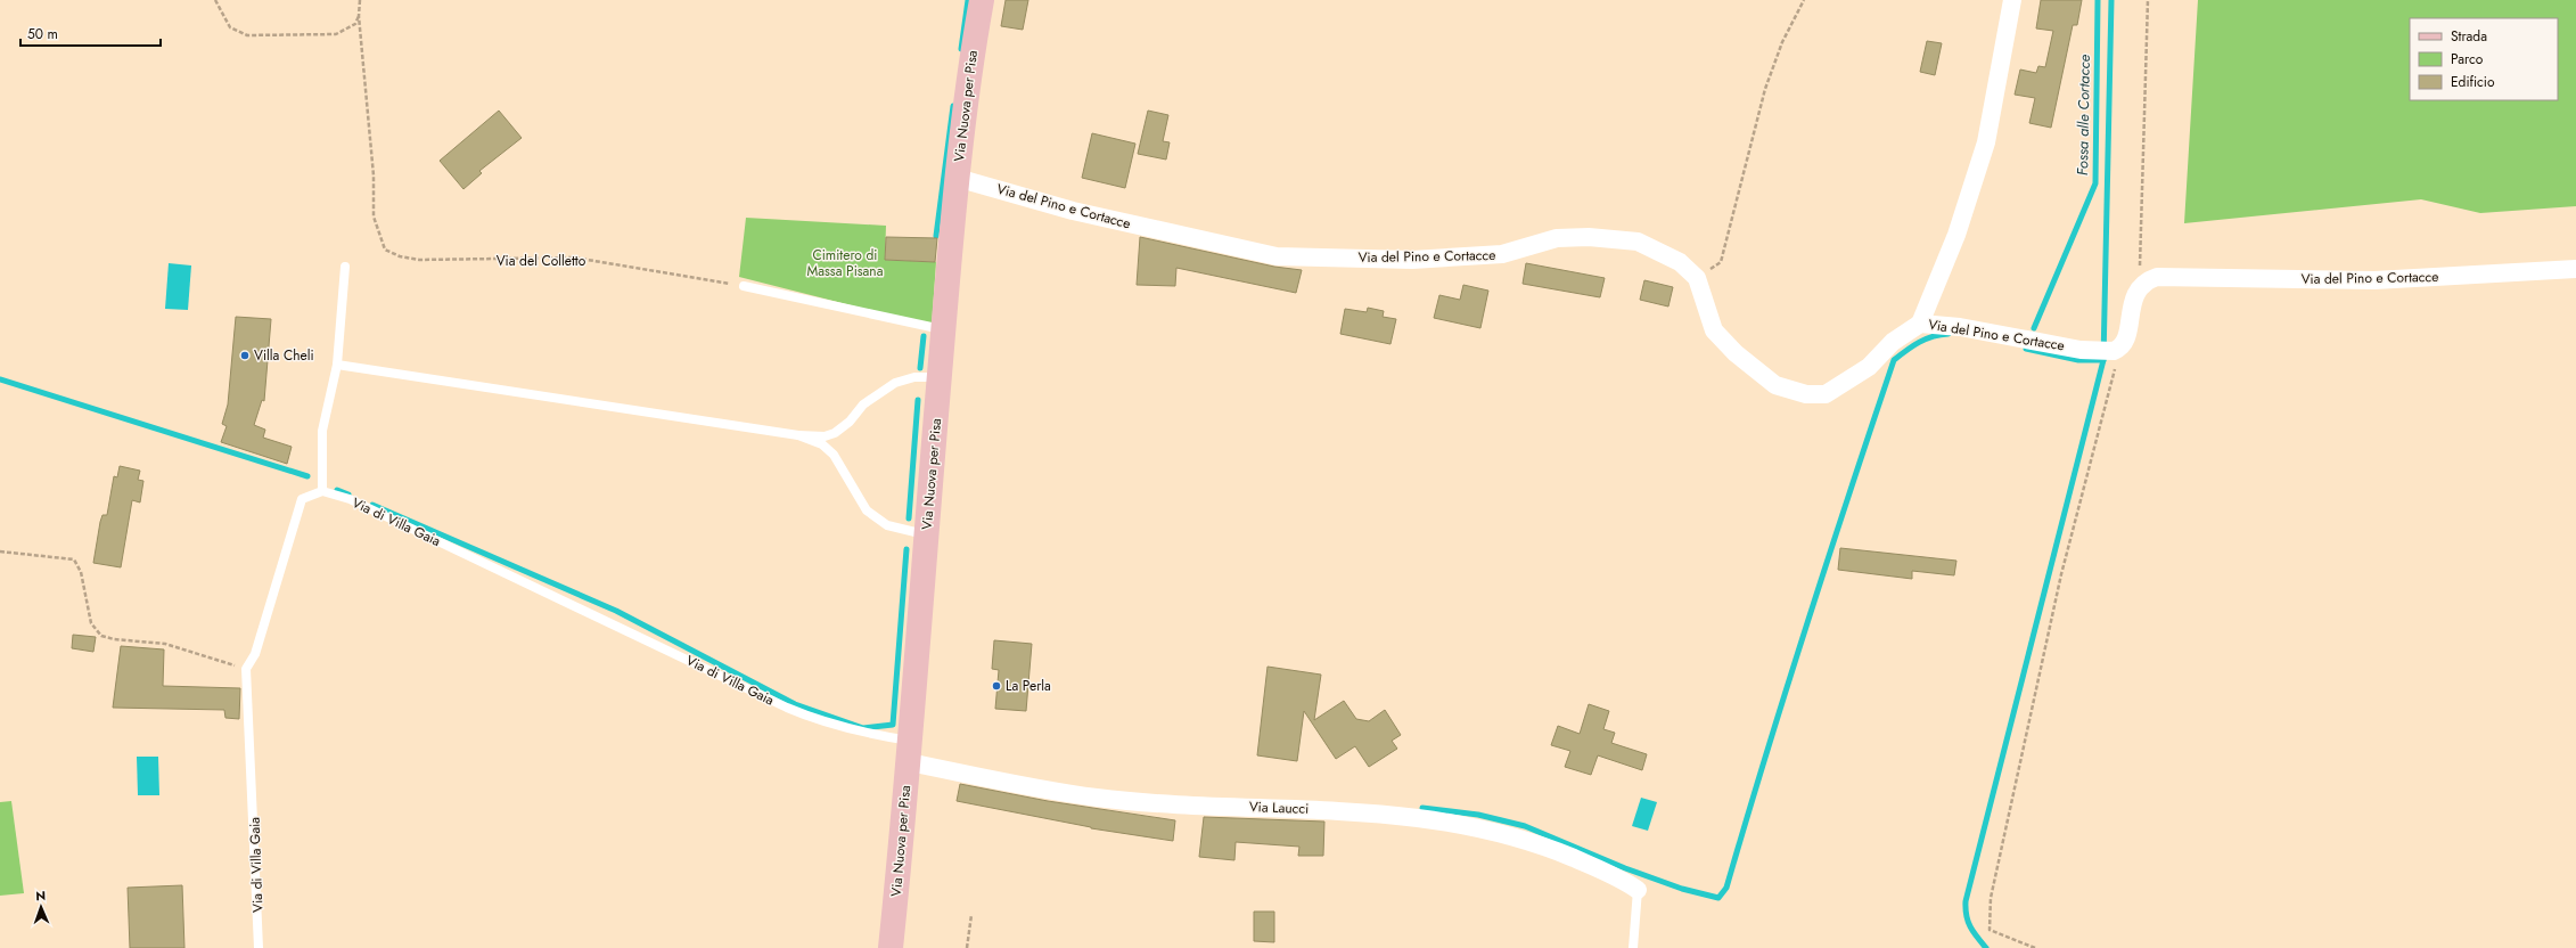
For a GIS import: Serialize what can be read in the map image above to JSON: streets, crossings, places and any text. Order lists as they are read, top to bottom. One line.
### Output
{"streets":{"main road":["Via Nuova per Pisa"],"street":["Via del Pino e Cortacce","Via Laucci"],"lane":["Via di Villa Gaia"],"path":["Via del Colletto"]},"crossings":[["Via Nuova per Pisa","Via del Pino e Cortacce"],["Via Nuova per Pisa","Via di Villa Gaia"],["Via Nuova per Pisa","Via Laucci"],["Via di Villa Gaia","Via Laucci"]],"water":["Fossa alle Cortacce"],"parks":["Cimitero di Massa Pisana"],"places":["Villa Cheli","La Perla"],"legend":["Strada","Parco","Edificio"],"scale_bar":"50 m","north":"top"}
